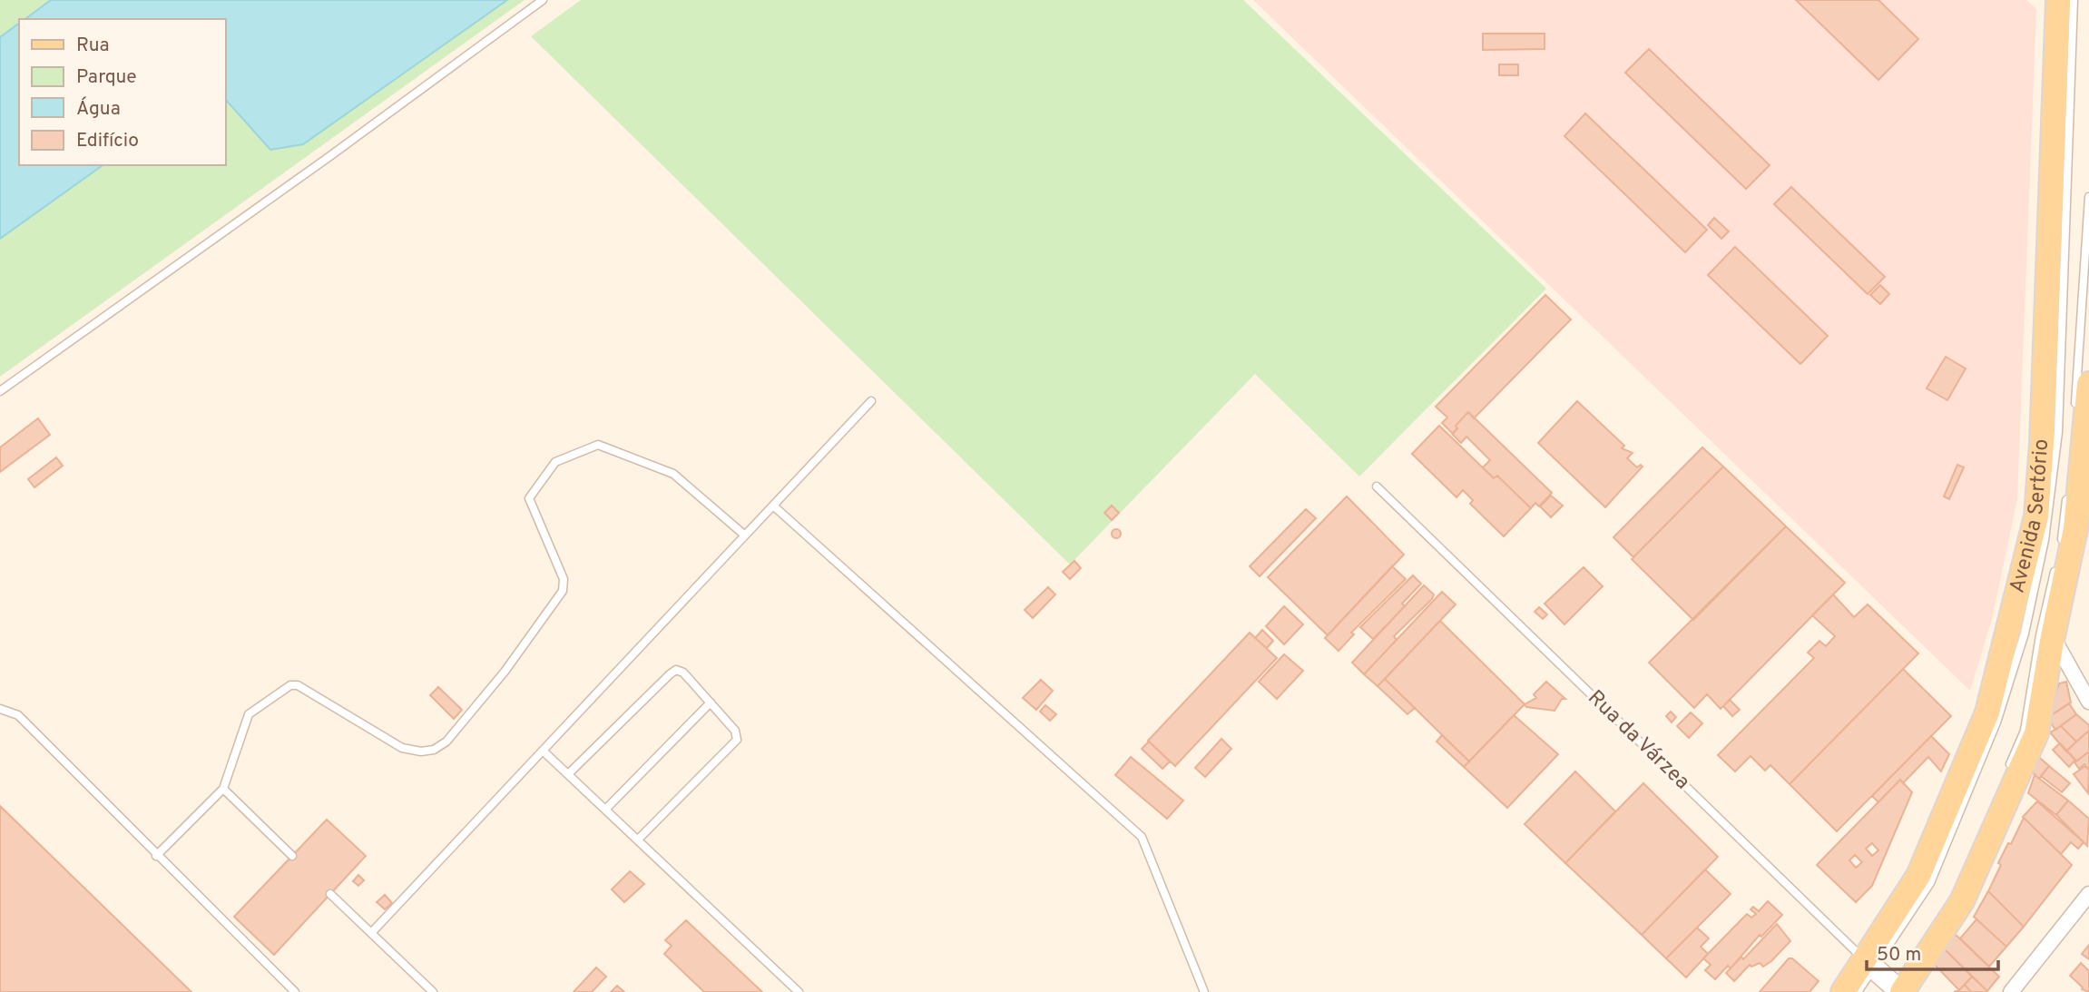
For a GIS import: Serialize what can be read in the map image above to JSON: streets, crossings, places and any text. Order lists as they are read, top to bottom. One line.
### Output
{"streets":{"main road":["Avenida Sertório"],"street":["Rua da Várzea"]},"crossings":[["Avenida Sertório","Rua da Várzea"]],"legend":["Rua","Parque","Água","Edifício"],"scale_bar":"50 m"}
